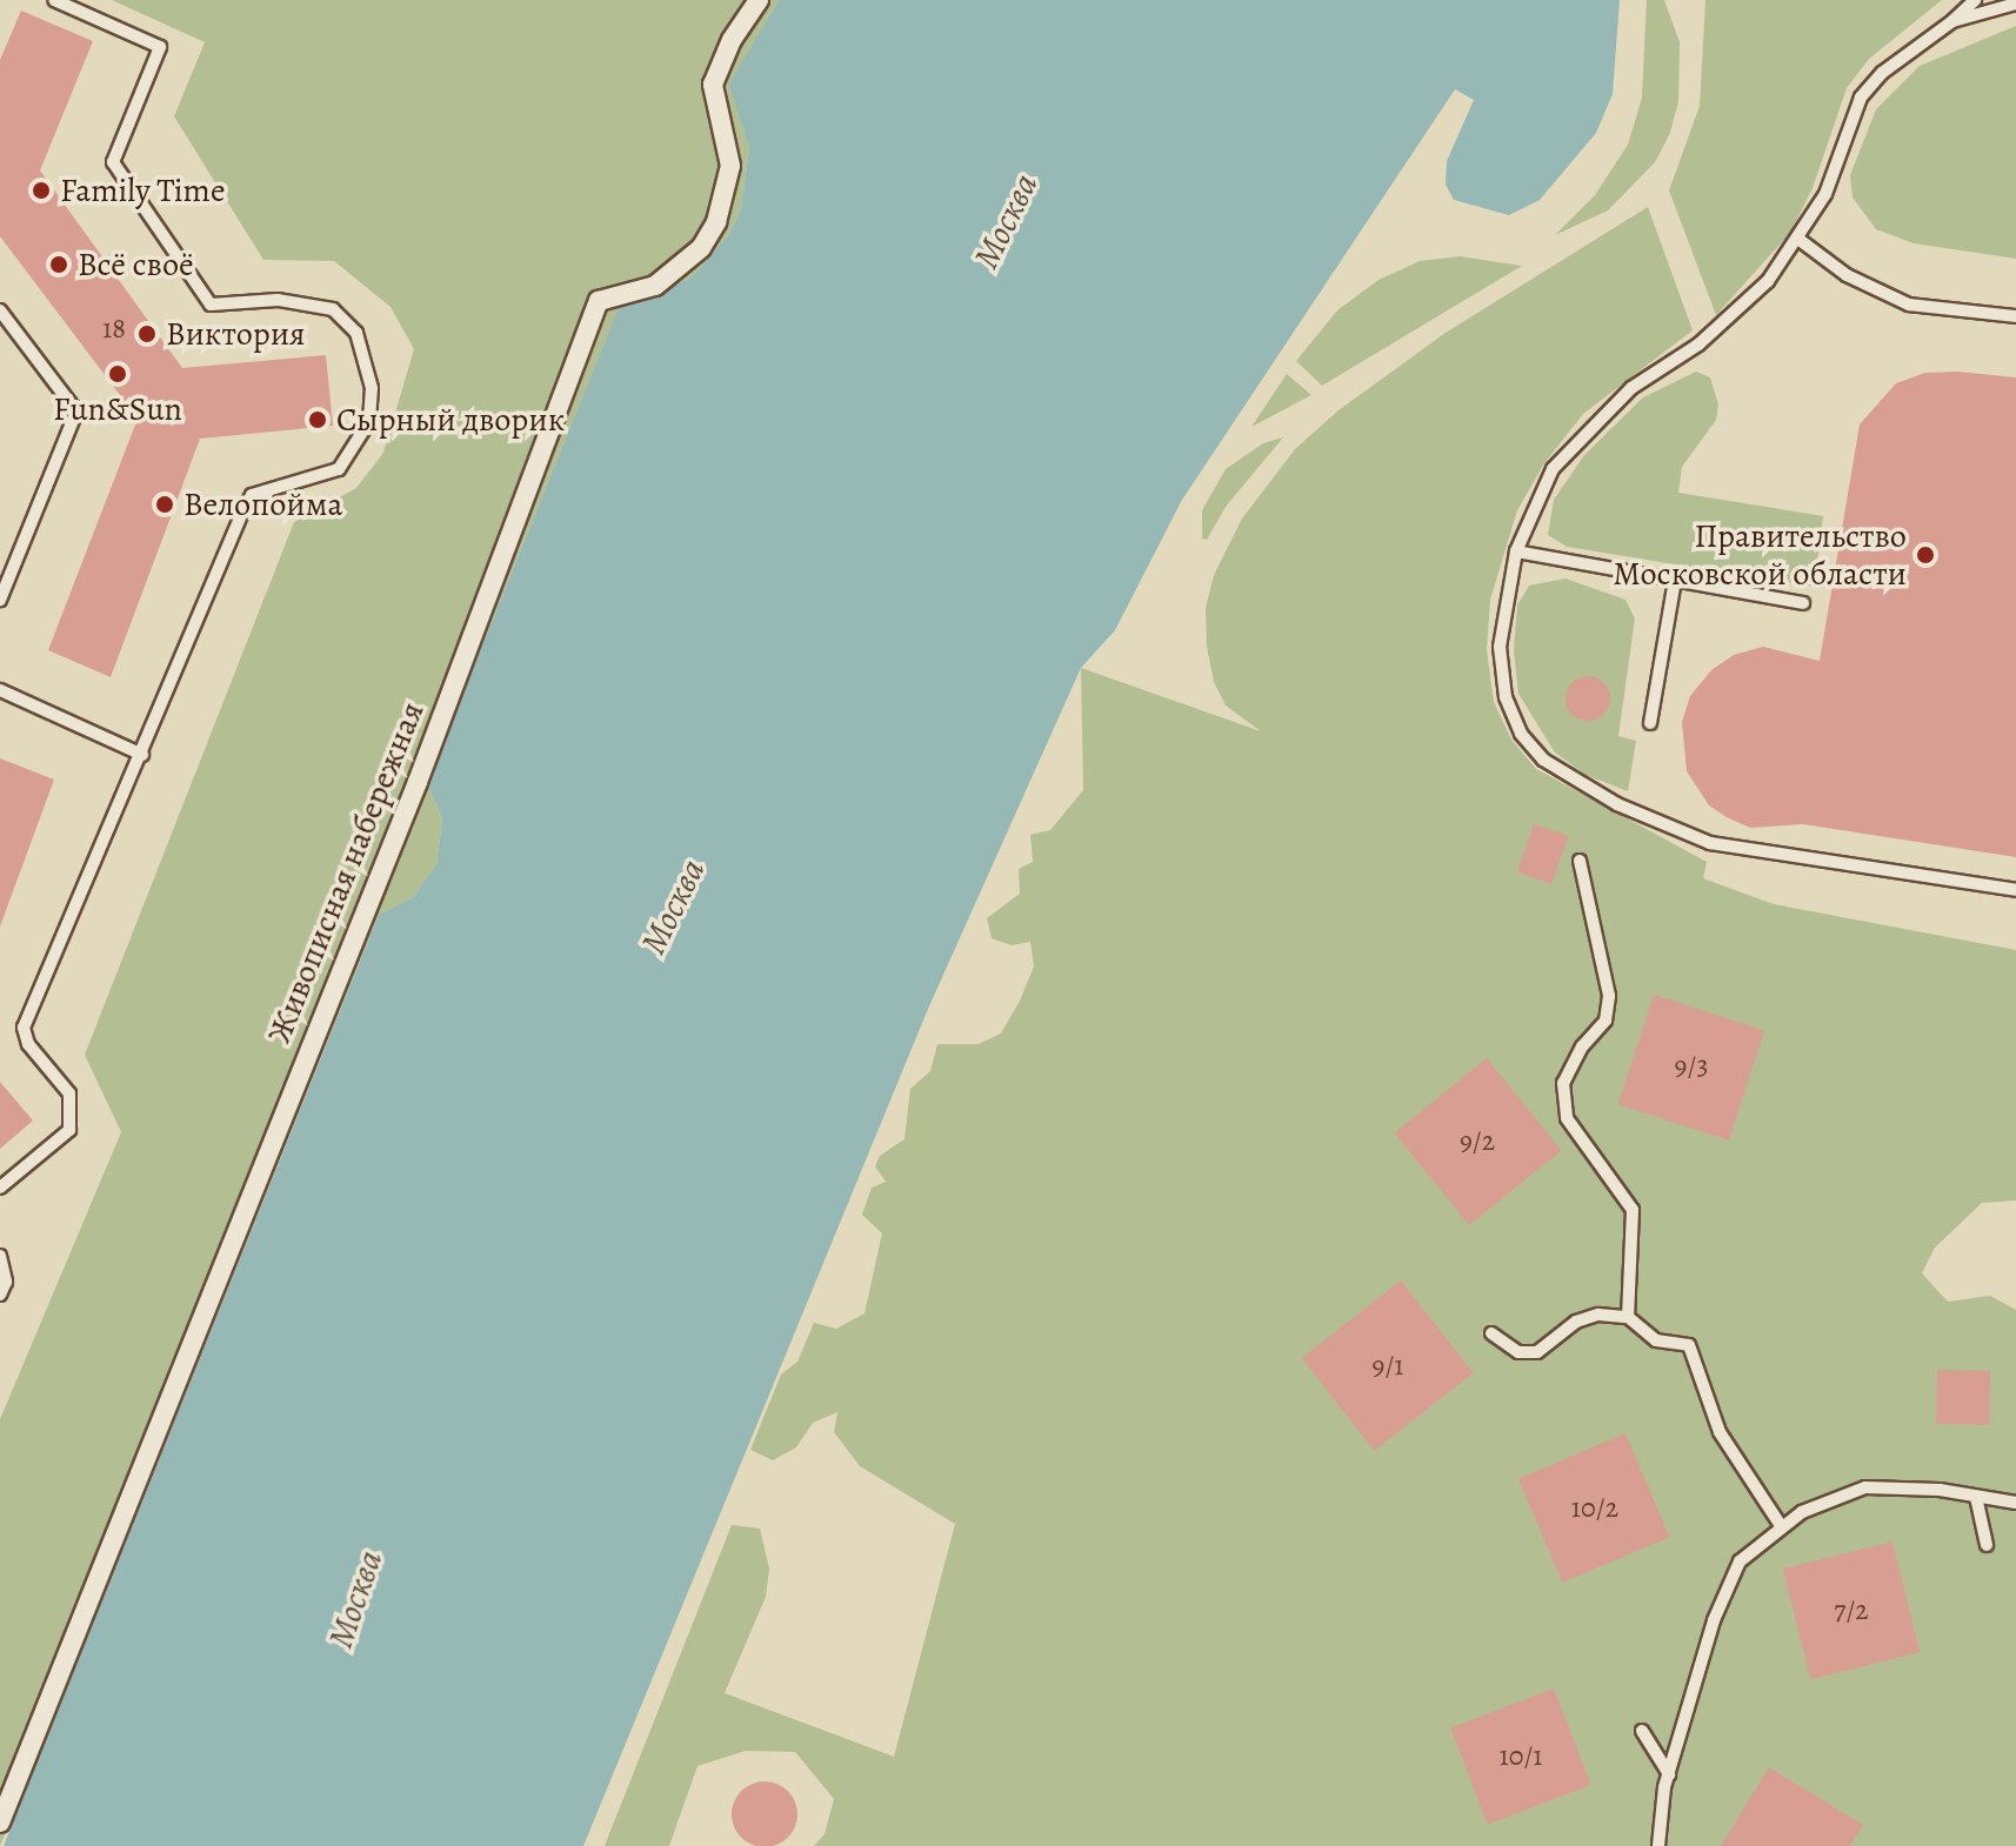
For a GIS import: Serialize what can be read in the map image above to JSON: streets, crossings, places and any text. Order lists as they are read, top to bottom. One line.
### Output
{"streets":{"street":["Живописная набережная"]},"water":["Москва"],"places":["Family Time","Всё своё","Виктория","Fun&Sun","Сырный дворик","Велопойма","Правительство Московской области"],"house_numbers":["18","9/3","9/2","9/1","10/2","7/2","10/1"]}
